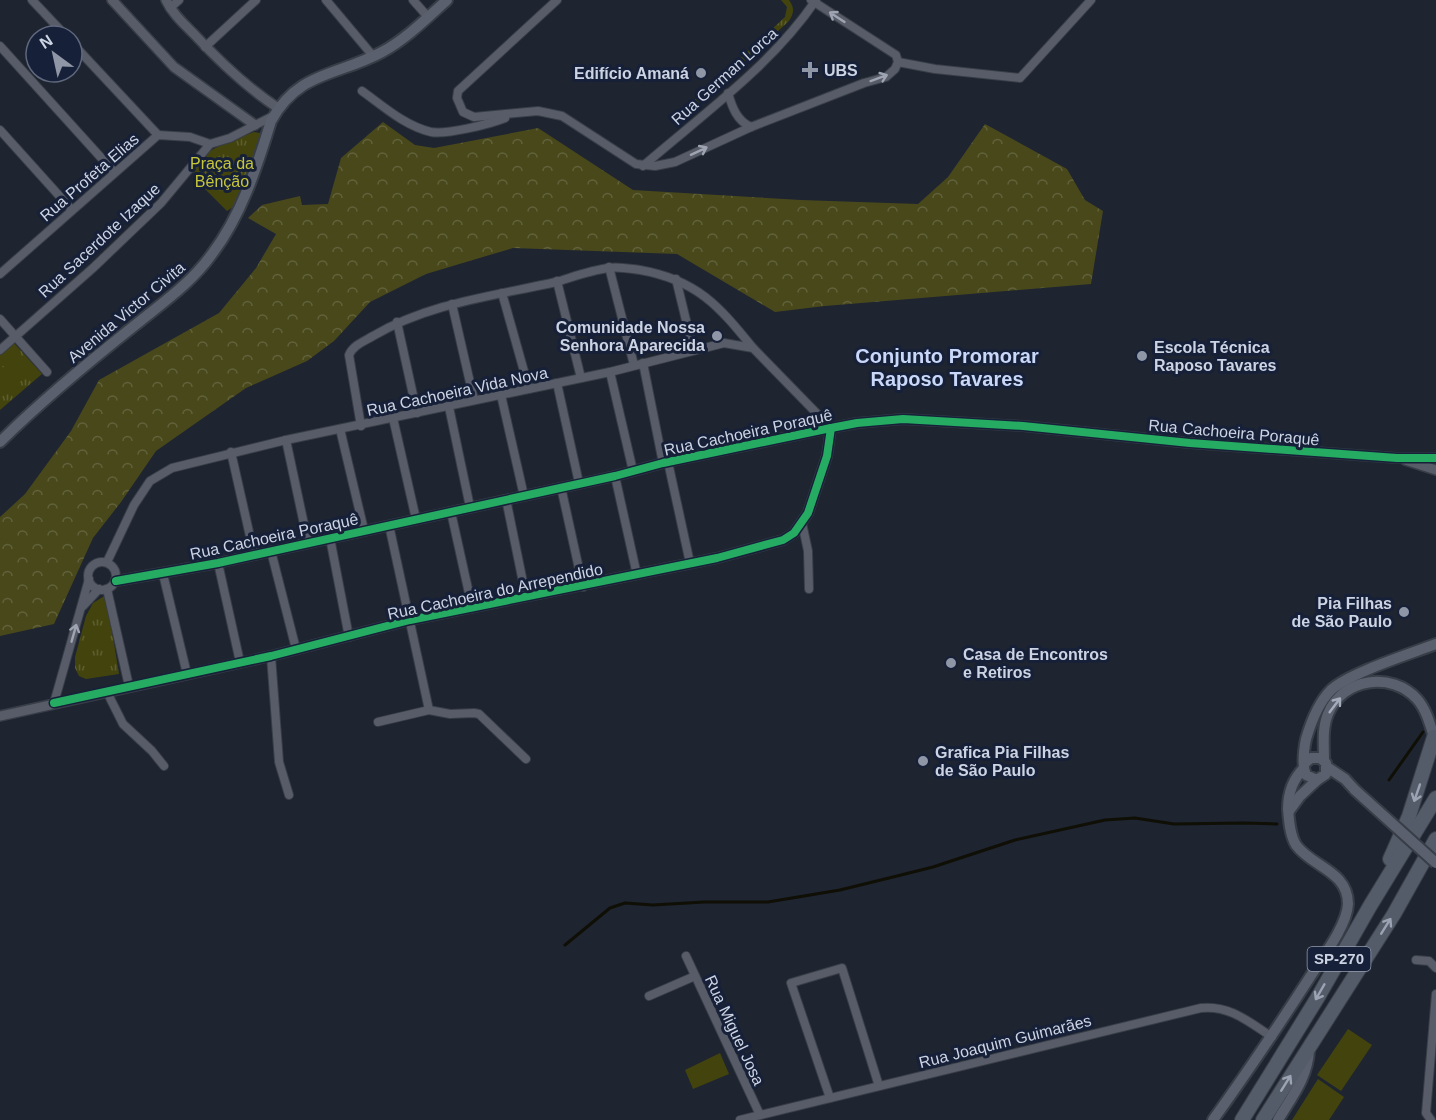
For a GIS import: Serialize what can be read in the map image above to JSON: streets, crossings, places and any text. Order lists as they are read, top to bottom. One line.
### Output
{"streets":{"highway":["SP-270"],"main road":["Avenida Victor Civita"],"street":["Rua German Lorca","Rua Profeta Elias","Rua Sacerdote Izaque","Rua Cachoeira Vida Nova","Rua Cachoeira Poraquê","Rua Cachoeira do Arrependido","Rua Miguel Josa","Rua Joaquim Guimarães"]},"crossings":[["Rua Profeta Elias","Rua Sacerdote Izaque"],["Rua Cachoeira Vida Nova","Rua Cachoeira Poraquê"],["Rua Cachoeira Poraquê","Rua Cachoeira do Arrependido"],["Rua Miguel Josa","Rua Joaquim Guimarães"]],"districts":["Conjunto Promorar Raposo Tavares"],"parks":["Praça da Bênção"],"places":{"health":["UBS"],"other":["Edifício Amaná","Comunidade Nossa Senhora Aparecida","Escola Técnica Raposo Tavares","Pia Filhas de São Paulo","Casa de Encontros e Retiros","Grafica Pia Filhas de São Paulo"]},"north":"top left"}
